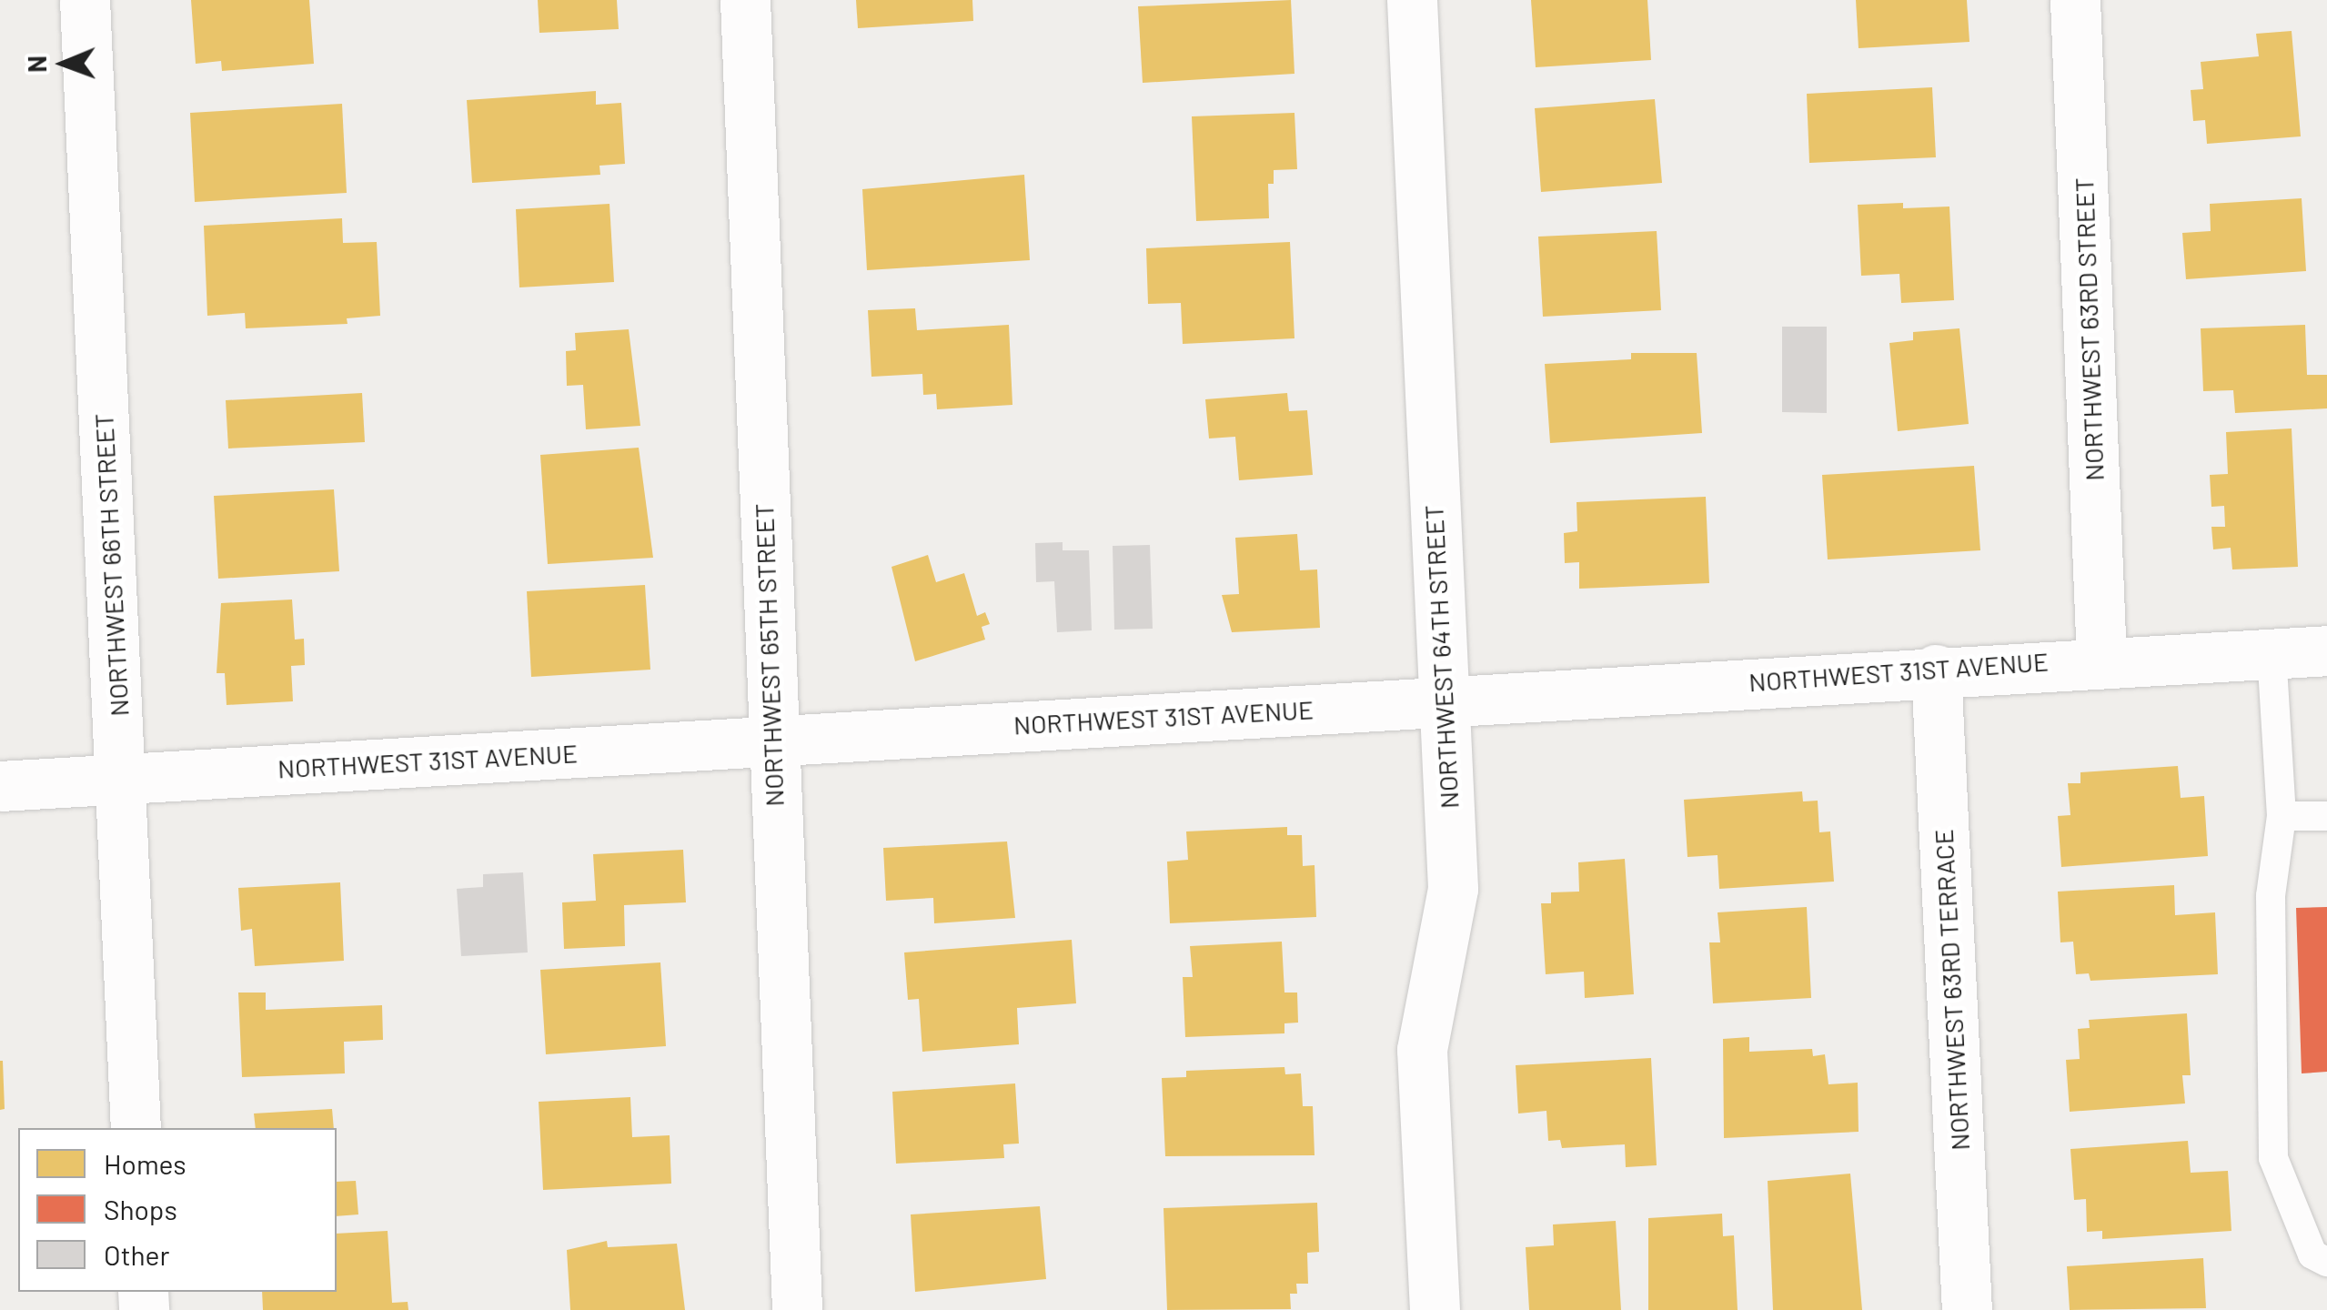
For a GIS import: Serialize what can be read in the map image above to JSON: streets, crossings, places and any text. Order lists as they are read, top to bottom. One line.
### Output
{"streets":{"street":["NORTHWEST 63RD STREET","NORTHWEST 66TH STREET","NORTHWEST 65TH STREET","NORTHWEST 64TH STREET","NORTHWEST 31ST AVENUE","NORTHWEST 63RD TERRACE"]},"crossings":[["NORTHWEST 63RD STREET","NORTHWEST 31ST AVENUE"],["NORTHWEST 66TH STREET","NORTHWEST 31ST AVENUE"],["NORTHWEST 65TH STREET","NORTHWEST 31ST AVENUE"],["NORTHWEST 64TH STREET","NORTHWEST 31ST AVENUE"],["NORTHWEST 31ST AVENUE","NORTHWEST 63RD TERRACE"]],"legend":["Homes","Shops","Other"],"north":"left"}
